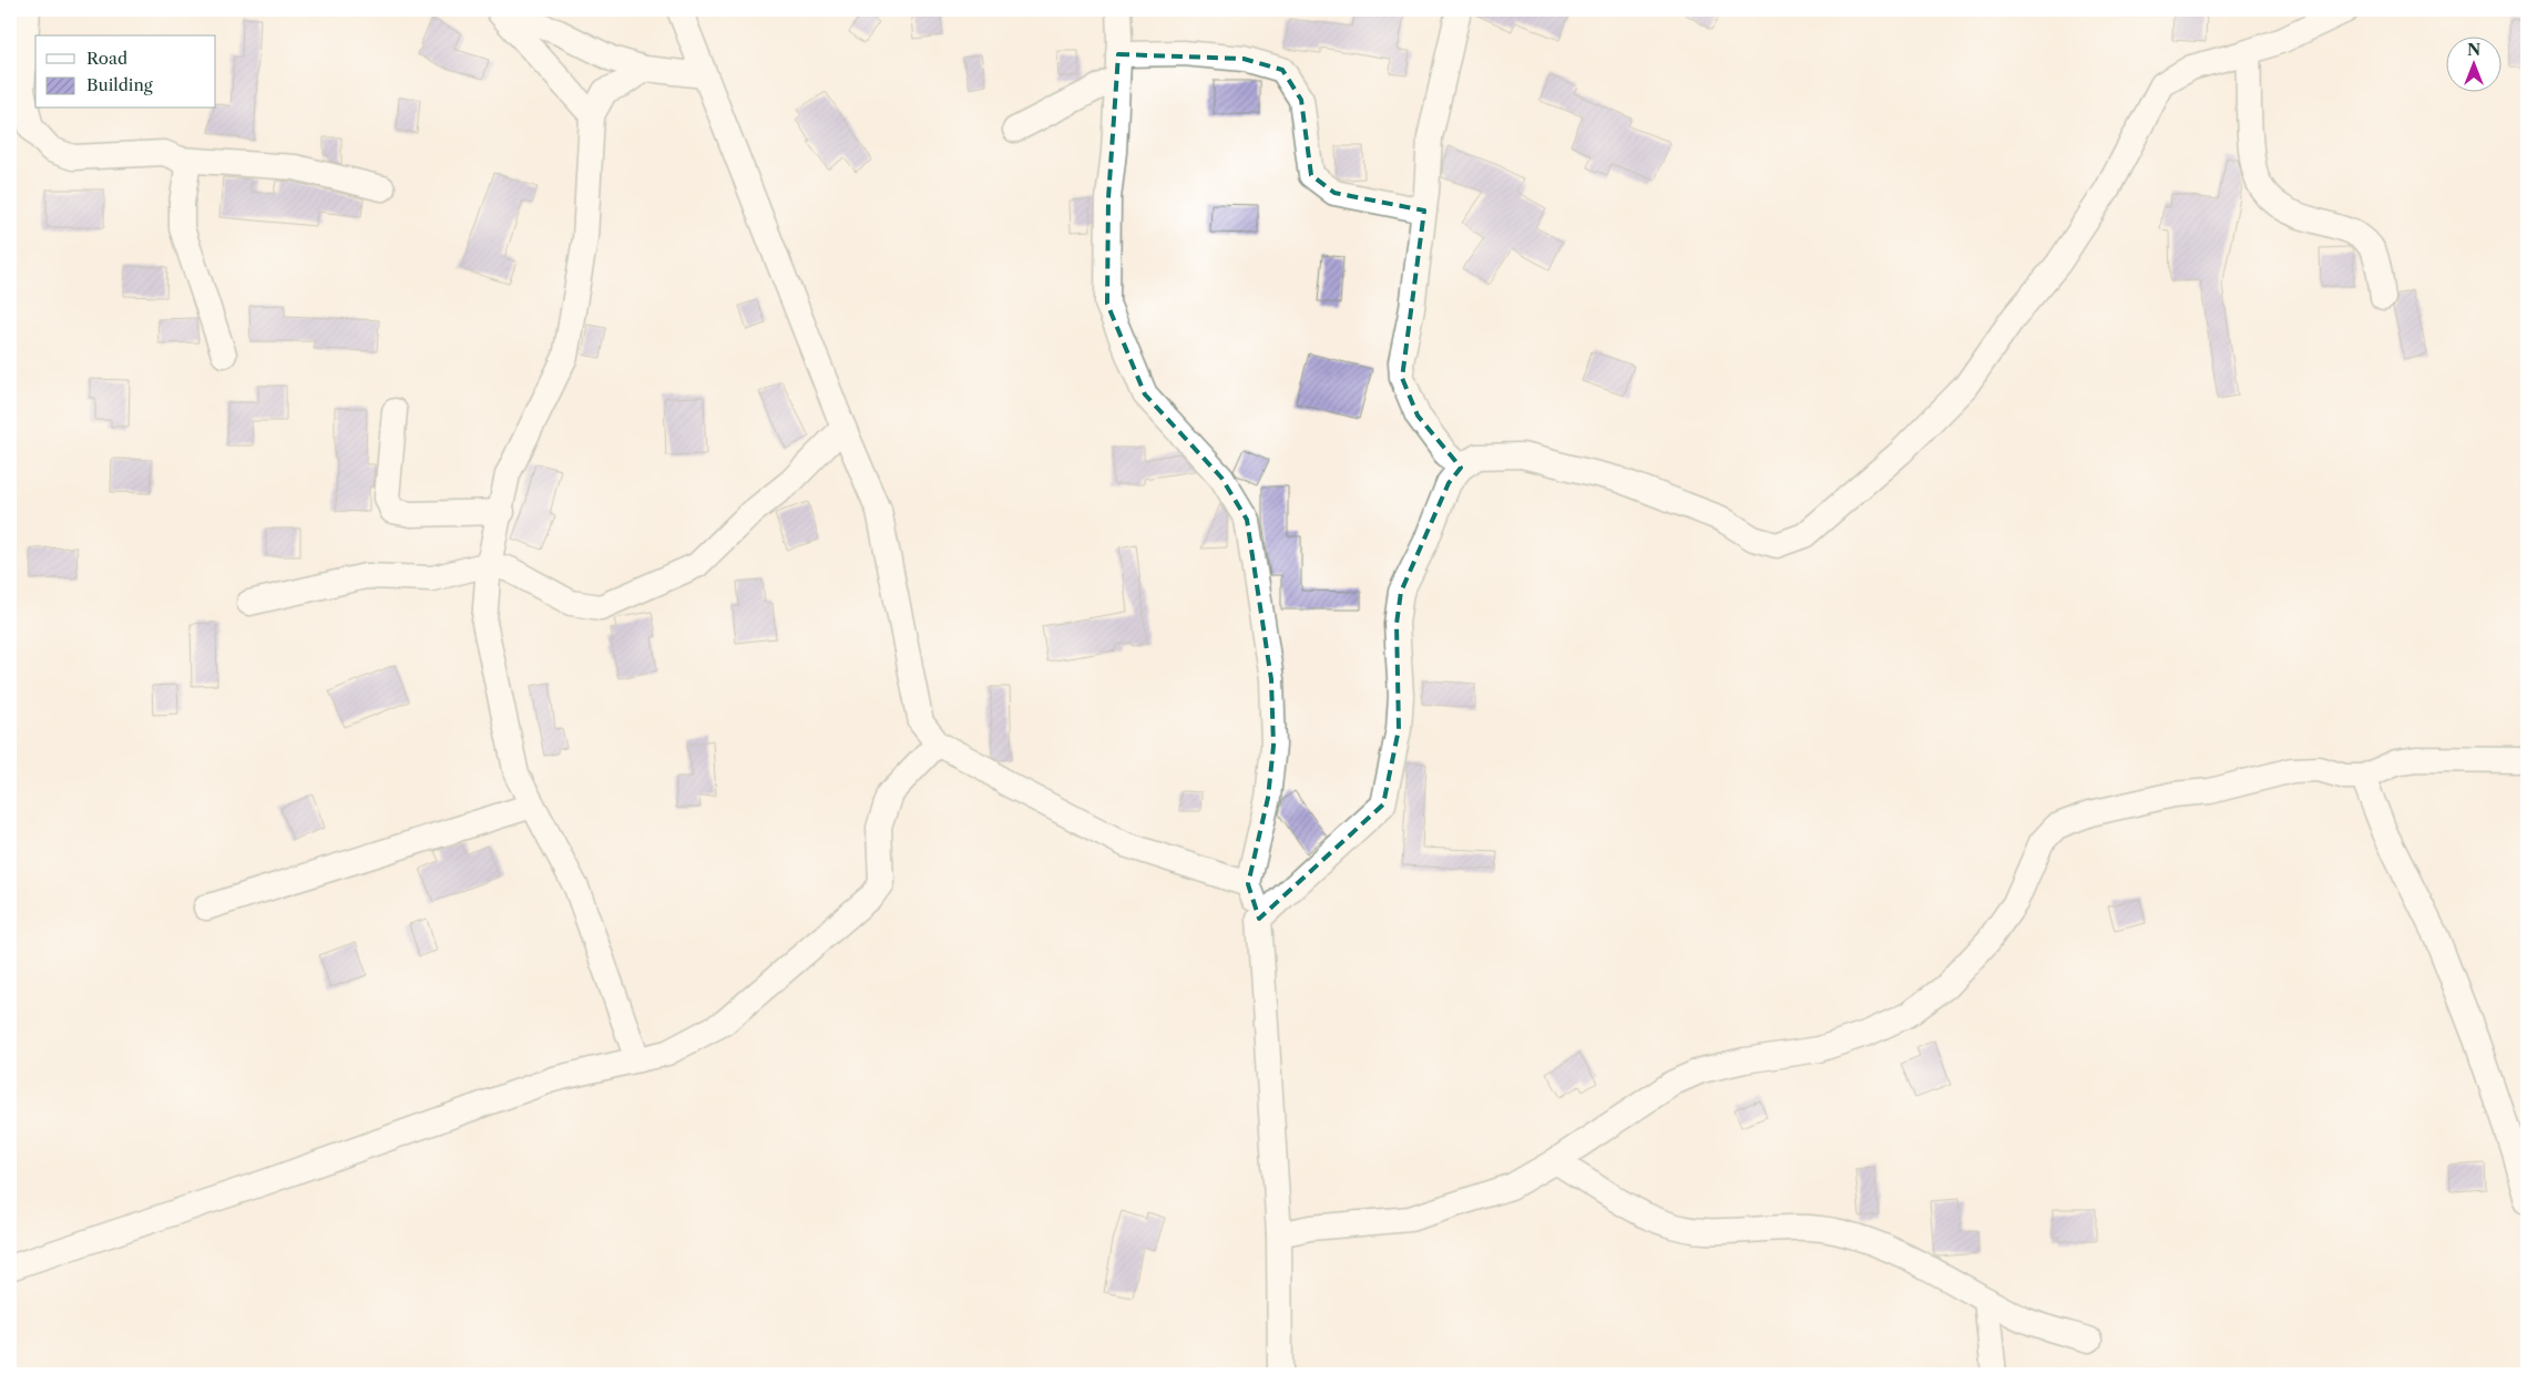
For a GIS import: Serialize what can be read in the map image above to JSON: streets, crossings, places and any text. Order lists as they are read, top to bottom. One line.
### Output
{"legend":["Road","Building"],"north":"top"}
